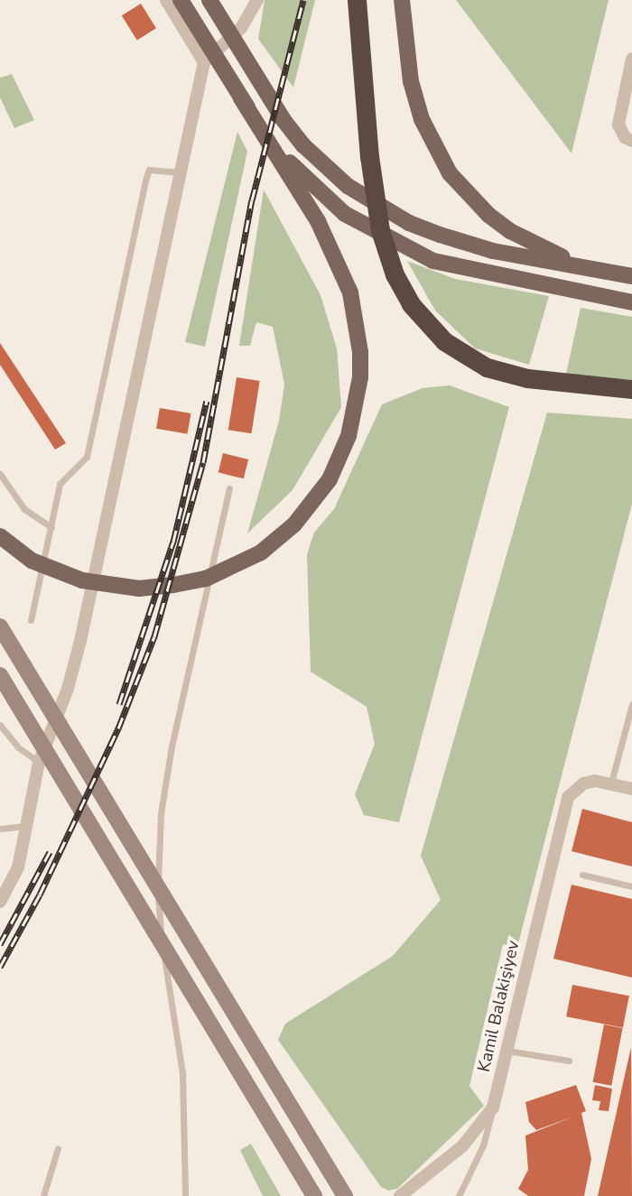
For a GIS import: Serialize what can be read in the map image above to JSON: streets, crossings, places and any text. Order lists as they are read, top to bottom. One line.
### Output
{"streets":{"street":["Kamil Balakişiyev"]}}
